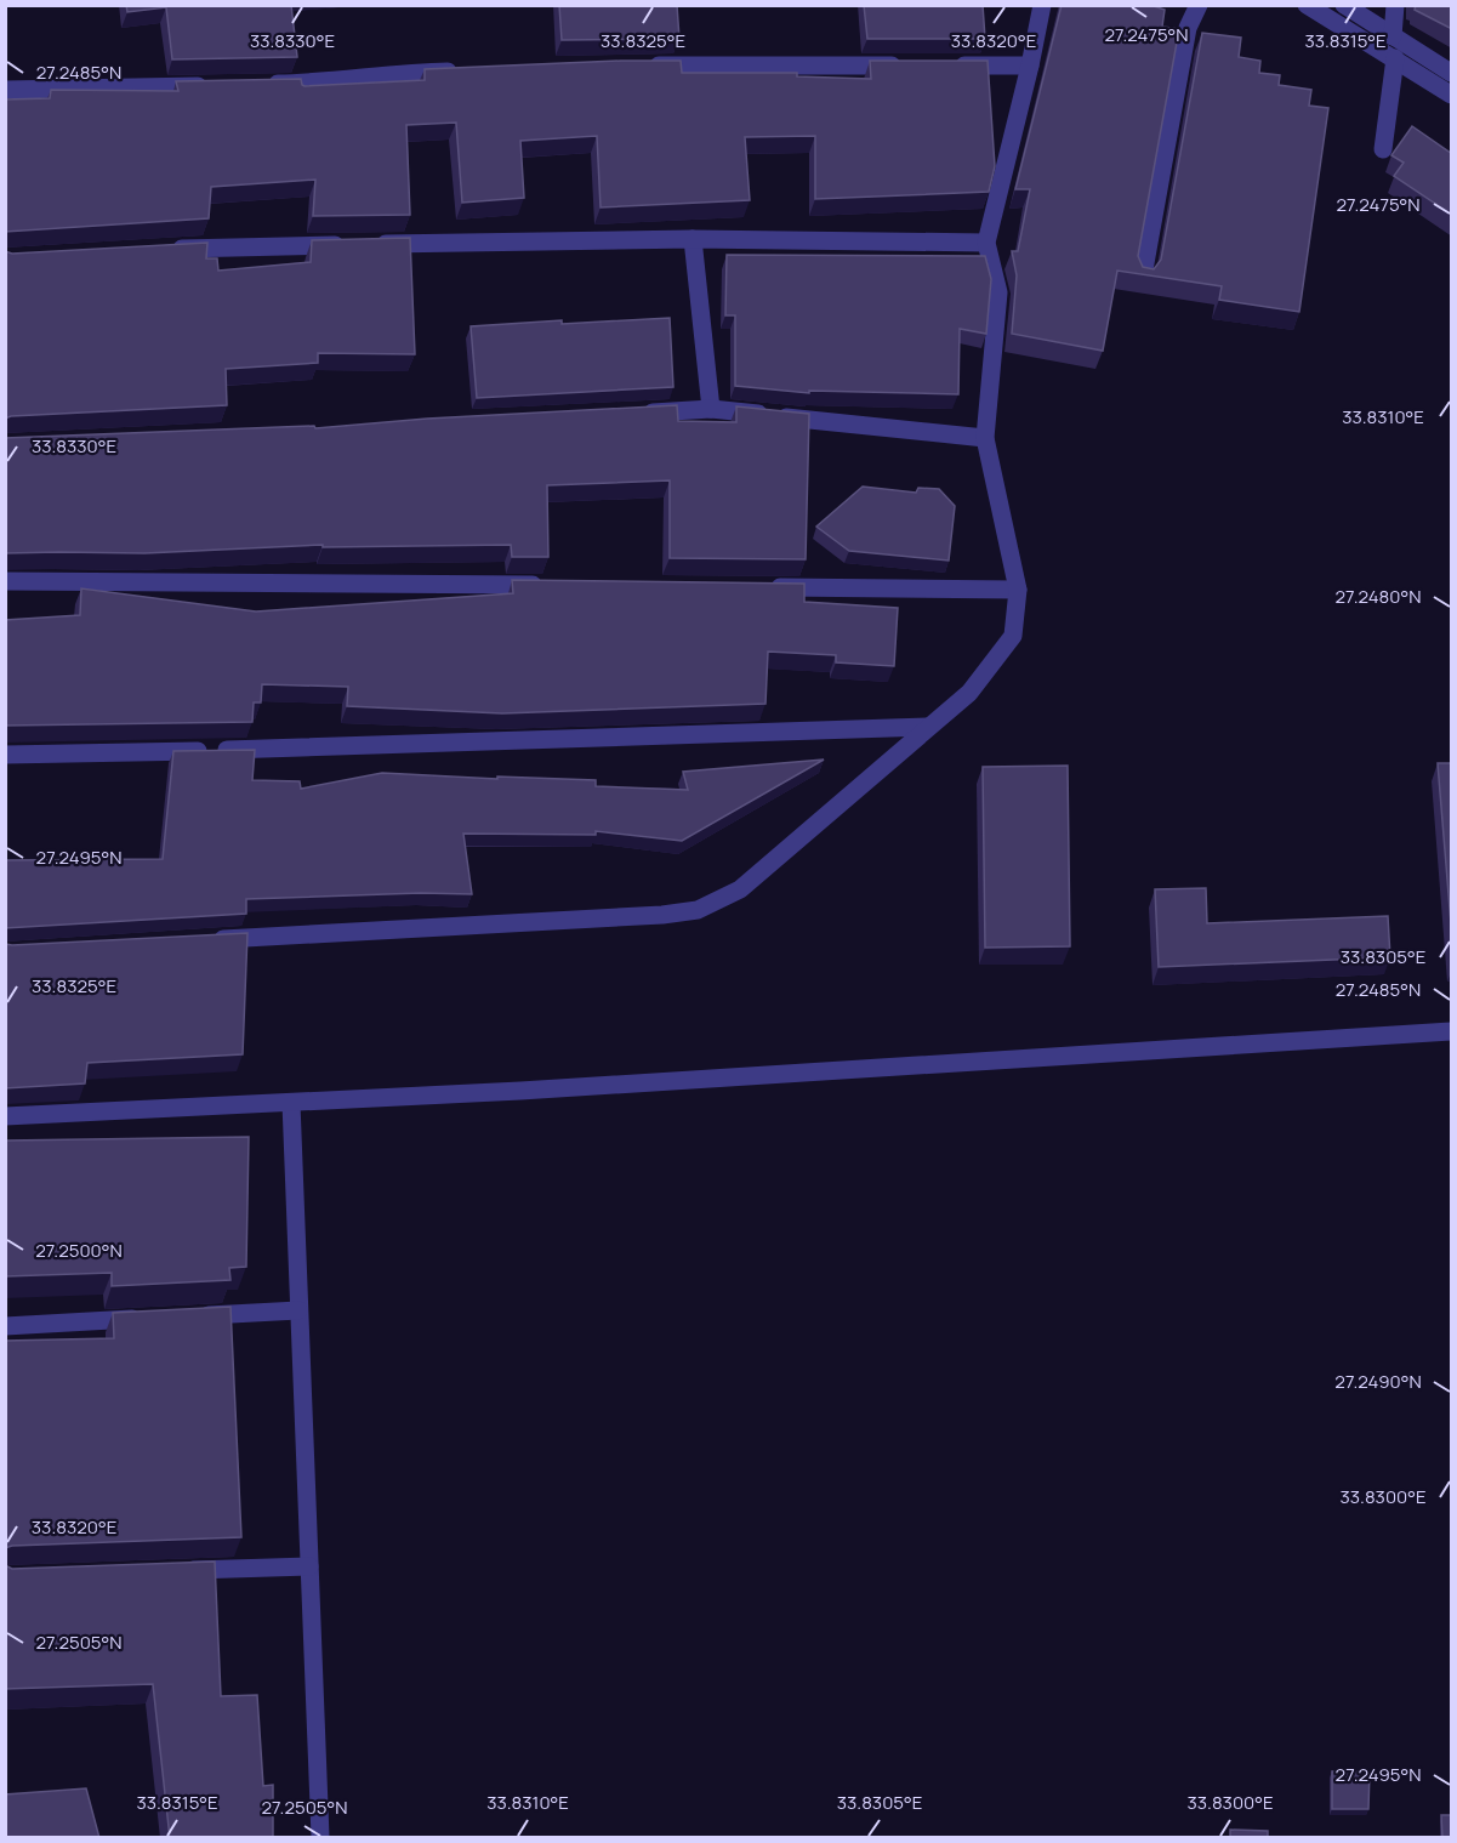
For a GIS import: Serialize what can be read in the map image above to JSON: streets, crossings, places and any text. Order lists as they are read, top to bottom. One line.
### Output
{"coordinates":["27.2475°N","33.8330°E","33.8325°E","33.8320°E","33.8315°E","27.2485°N","33.8310°E","27.2480°N","27.2495°N","33.8305°E","27.2500°N","27.2490°N","33.8300°E","27.2505°N"]}
